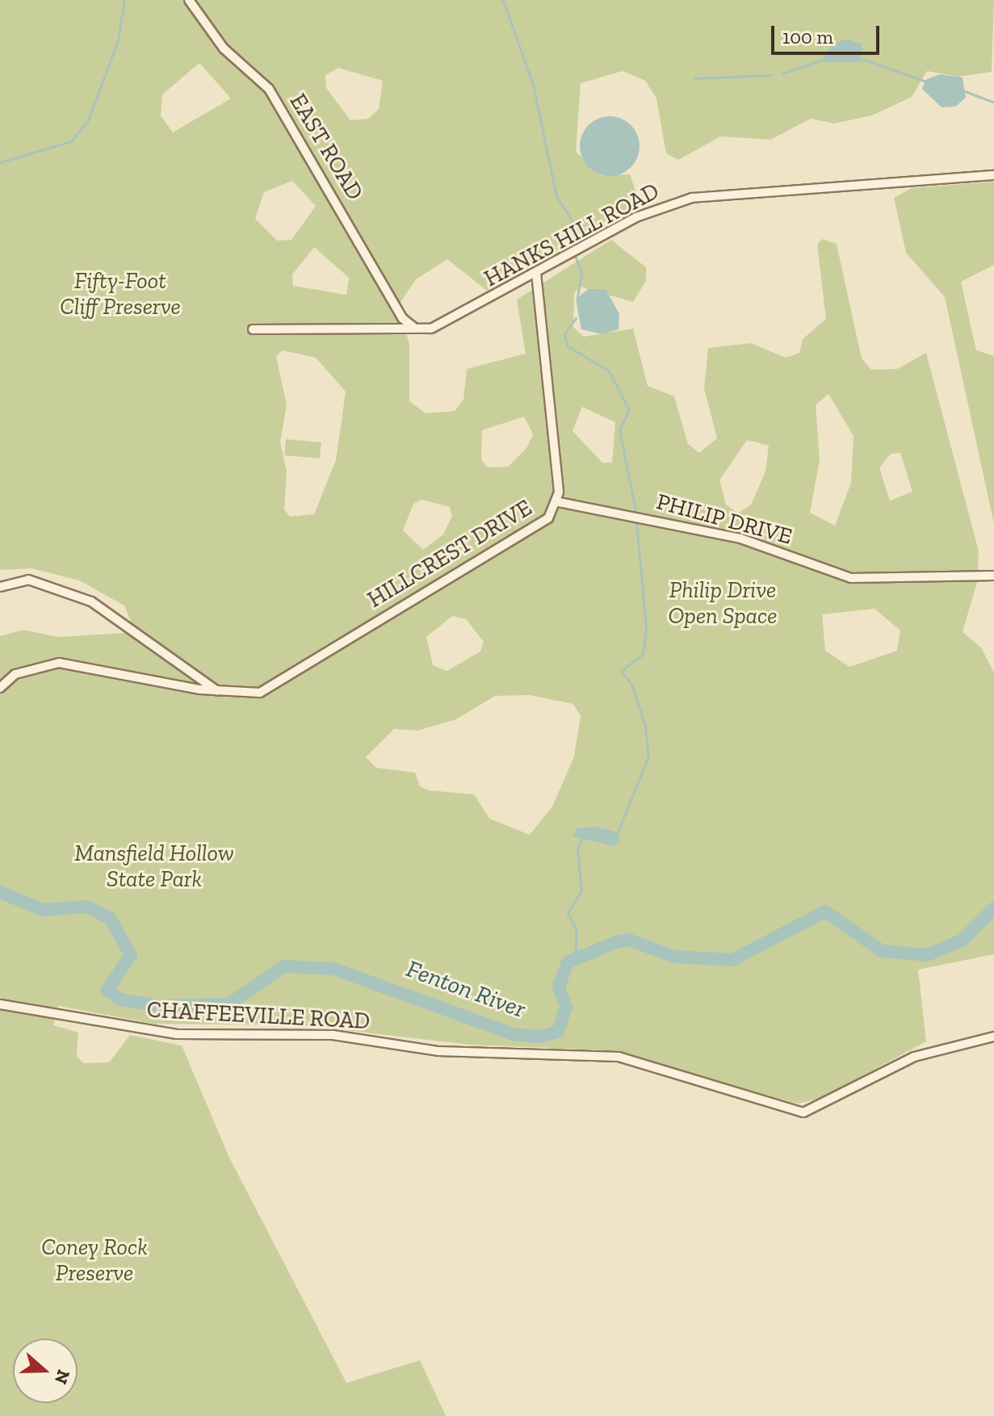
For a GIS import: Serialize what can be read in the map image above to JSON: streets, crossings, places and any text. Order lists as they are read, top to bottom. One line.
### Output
{"streets":{"street":["EAST ROAD","HANKS HILL ROAD","PHILIP DRIVE","HILLCREST DRIVE","CHAFFEEVILLE ROAD"]},"crossings":[["EAST ROAD","HANKS HILL ROAD"],["HANKS HILL ROAD","HILLCREST DRIVE"],["PHILIP DRIVE","HILLCREST DRIVE"]],"water":["Fenton River"],"parks":["Fifty-Foot Cliff Preserve","Philip Drive Open Space","Mansfield Hollow State Park","Coney Rock Preserve"],"scale_bar":"100 m","north":"right"}
